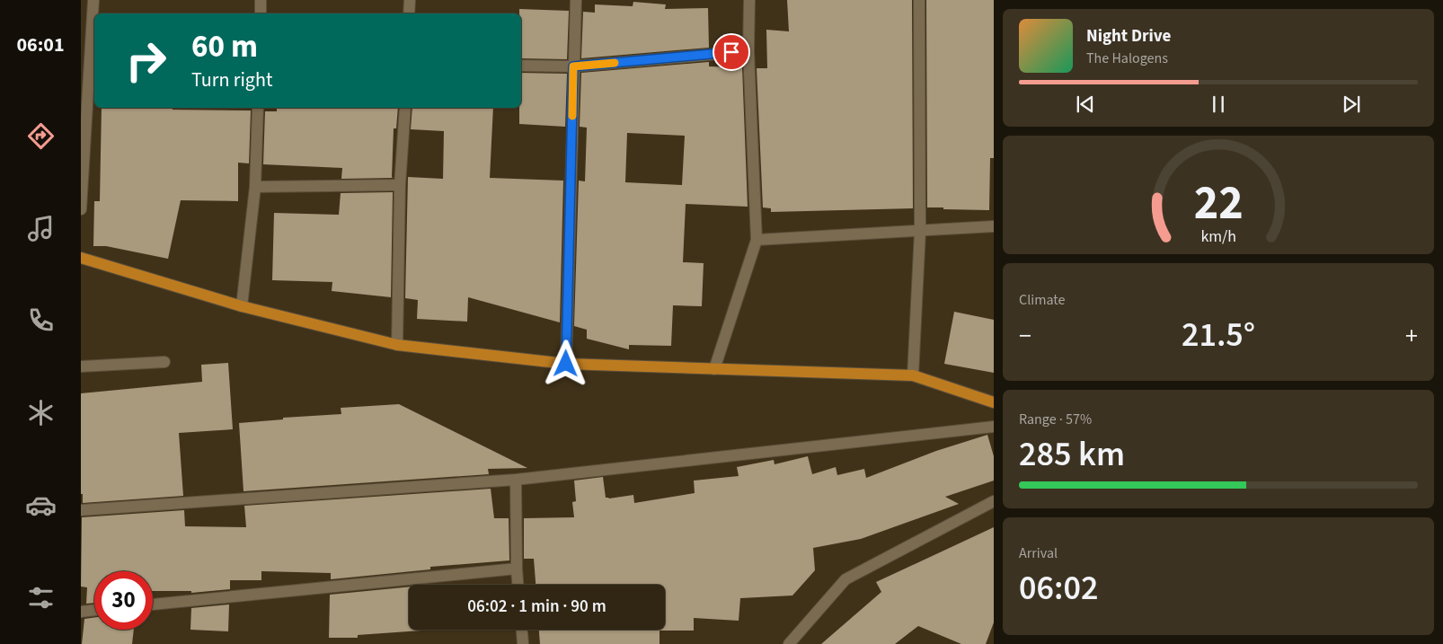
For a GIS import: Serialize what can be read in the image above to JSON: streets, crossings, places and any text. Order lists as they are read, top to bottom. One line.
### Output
{"page":{"tabs":"06:01","turn":["60 m","Turn right"],"song":["Night Drive","The Halogens"],"tile":["Climate",["Range · 57%","285 km"],["Arrival","06:02"]],"heat":["−","21.5°","+"],"limit":"30","trip":"06:02 · 1 min · 90 m","gauge":["22","km/h"]}}
